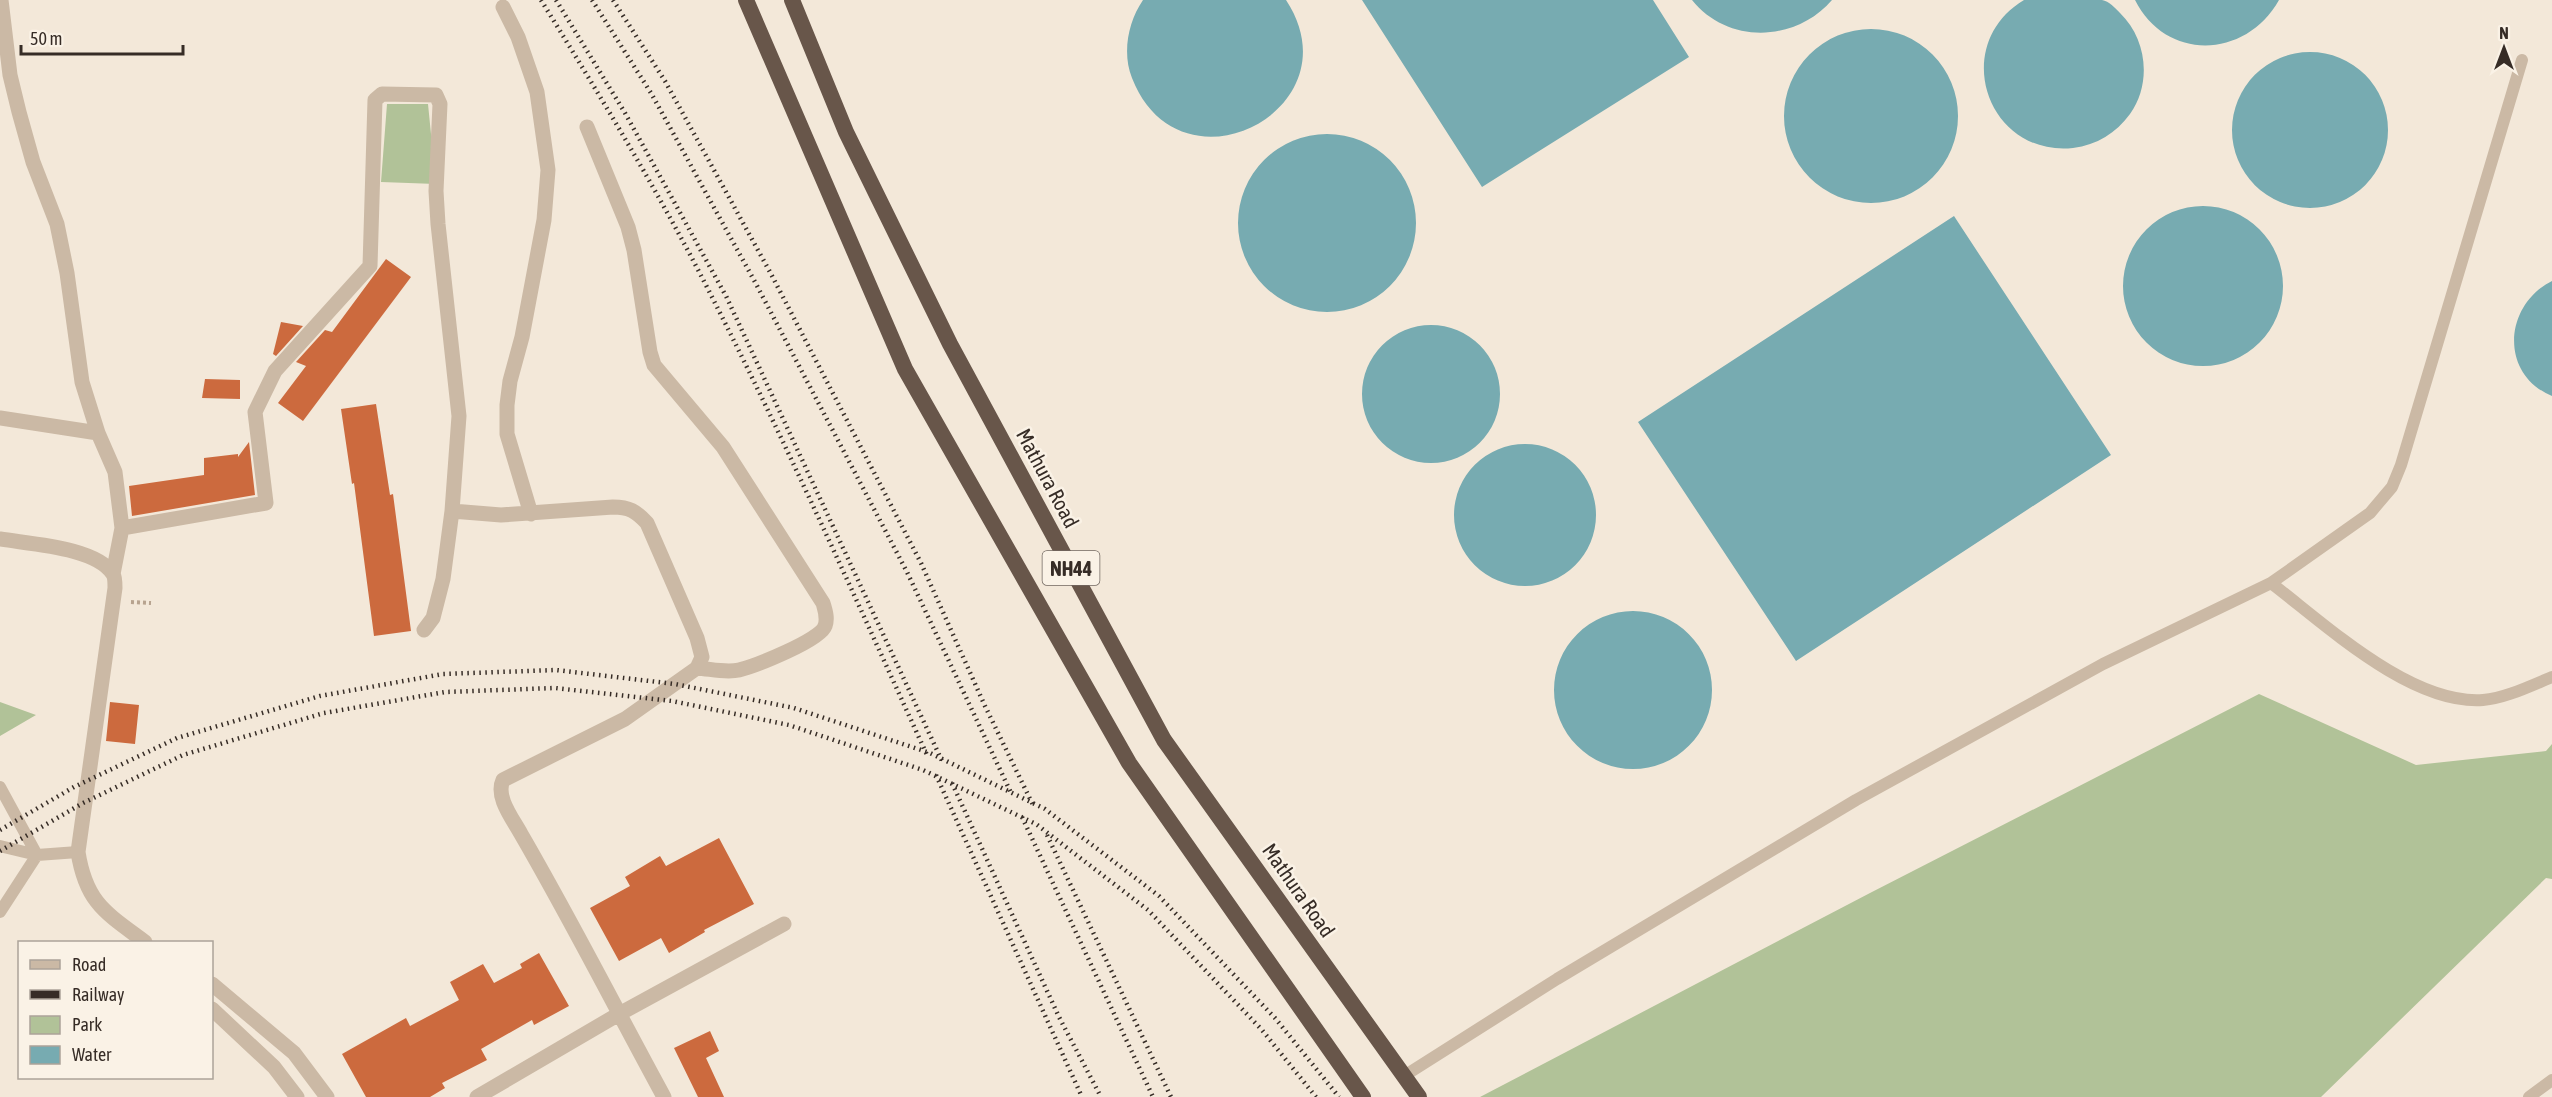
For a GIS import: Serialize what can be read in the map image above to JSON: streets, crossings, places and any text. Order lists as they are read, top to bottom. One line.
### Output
{"streets":{"highway":["Mathura Road","NH44"]},"legend":["Road","Railway","Park","Water"],"scale_bar":"50 m","north":"top"}
